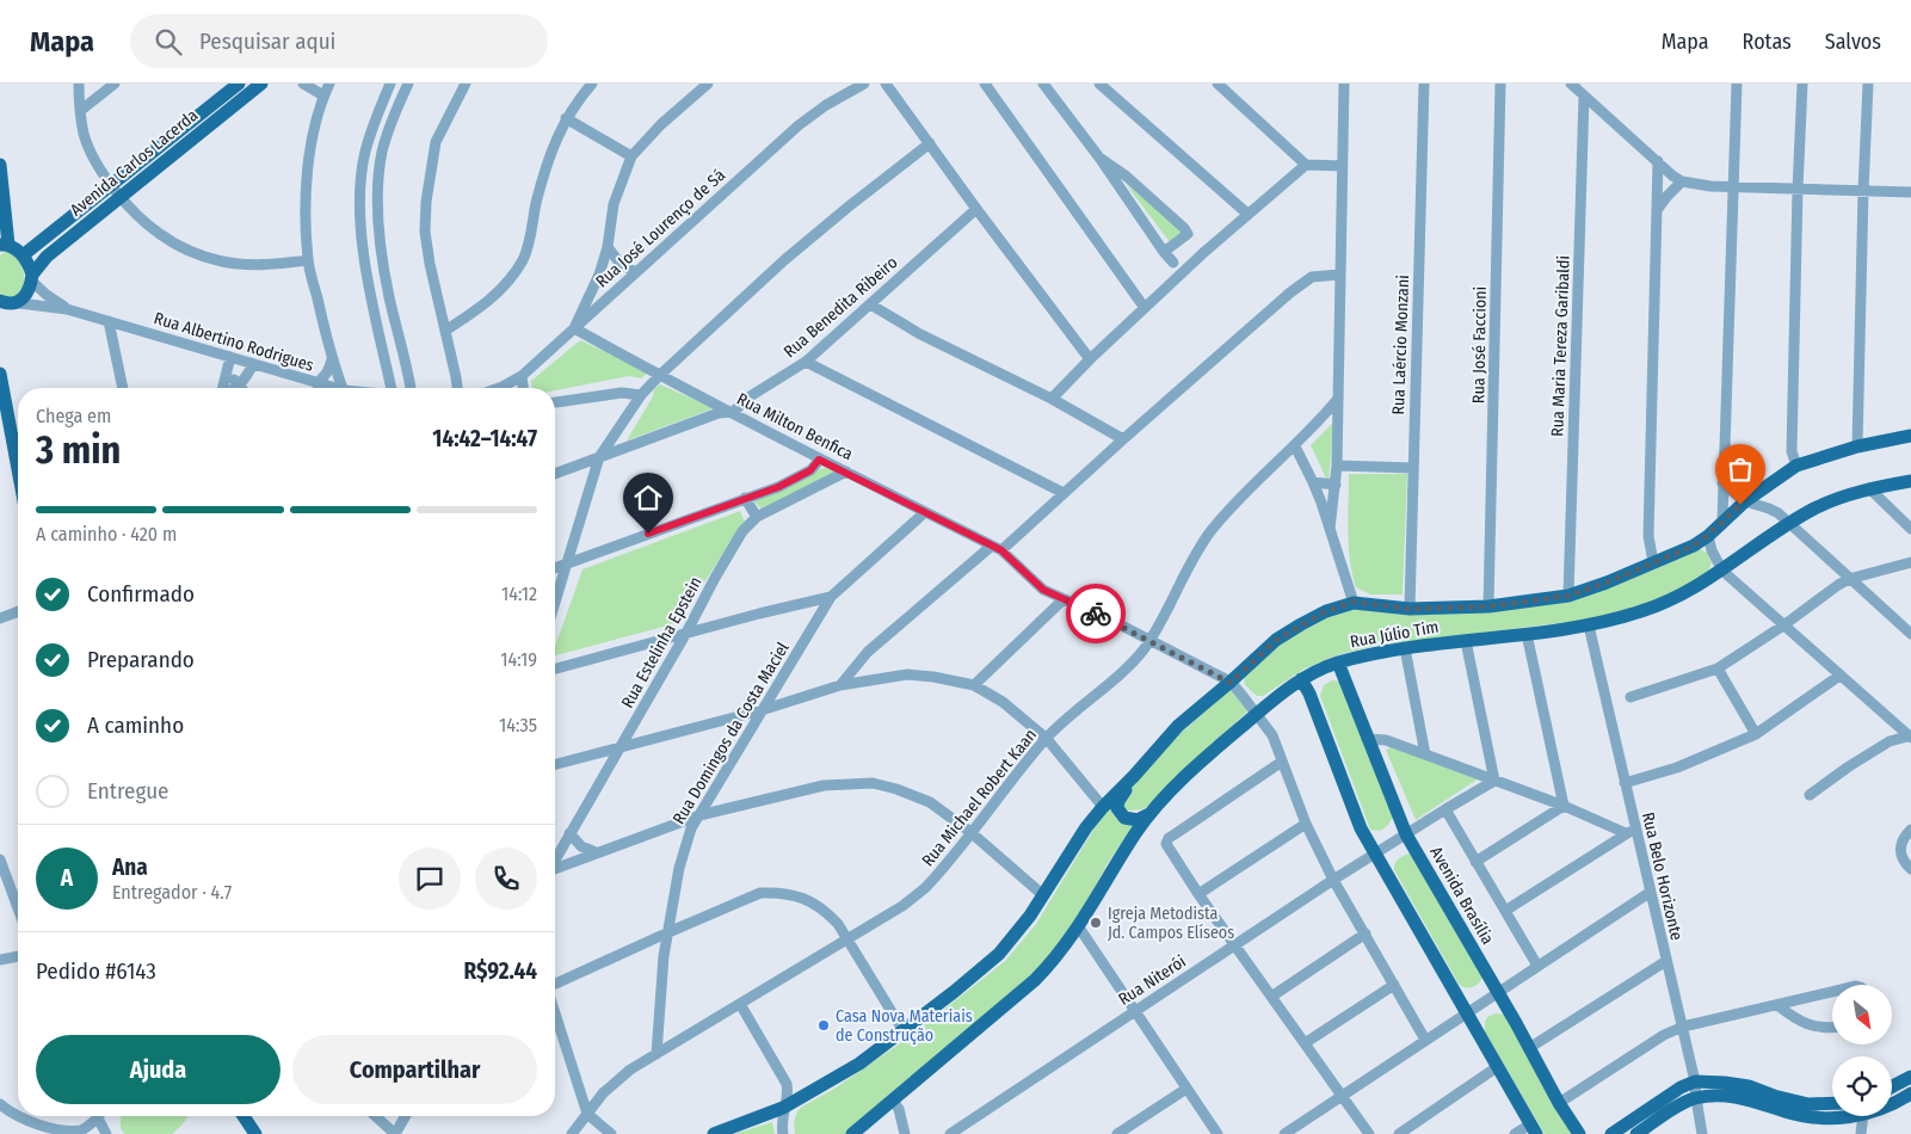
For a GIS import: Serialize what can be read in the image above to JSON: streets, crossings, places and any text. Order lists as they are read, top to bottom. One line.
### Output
{"streets":{"main road":["Avenida Carlos Lacerda","Rua Júlio Tim","Avenida Brasília"],"street":["Rua José Lourenço de Sá","Rua Benedita Ribeiro","Rua Albertino Rodrigues","Rua Laércio Monzani","Rua José Faccioni","Rua Maria Tereza Garibaldi","Rua Milton Benfica","Rua Estelinha Epstein","Rua Domingos da Costa Maciel","Rua Michael Robert Kaan","Rua Belo Horizonte","Rua Niterói"]},"crossings":[["Avenida Carlos Lacerda","Rua Albertino Rodrigues"],["Rua José Lourenço de Sá","Rua Milton Benfica"],["Rua Benedita Ribeiro","Rua Milton Benfica"],["Rua Milton Benfica","Rua Estelinha Epstein"],["Rua Milton Benfica","Rua Domingos da Costa Maciel"],["Rua Milton Benfica","Rua Michael Robert Kaan"],["Rua Júlio Tim","Rua Belo Horizonte"],["Rua Júlio Tim","Avenida Brasília"],["Rua Domingos da Costa Maciel","Rua Michael Robert Kaan"],["Avenida Brasília","Rua Niterói"]],"places":["Igreja Metodista Jd. Campos Elíseos","Casa Nova Materiais de Construção"],"north":"bottom right","page":{"header":"Mapa","search":"Pesquisar aqui","nav":["Mapa","Rotas","Salvos"],"heading":["3 min","Chega em","14:42–14:47"],"panel":["Ana","Entregador · 4.7","Pedido #6143","R$92.44"],"bar":"A caminho · 420 m","list":[["Confirmado","14:12"],["Preparando","14:19"],["A caminho","14:35"],"Entregue"],"round":"A","buttons":["Ajuda","Compartilhar"]}}
